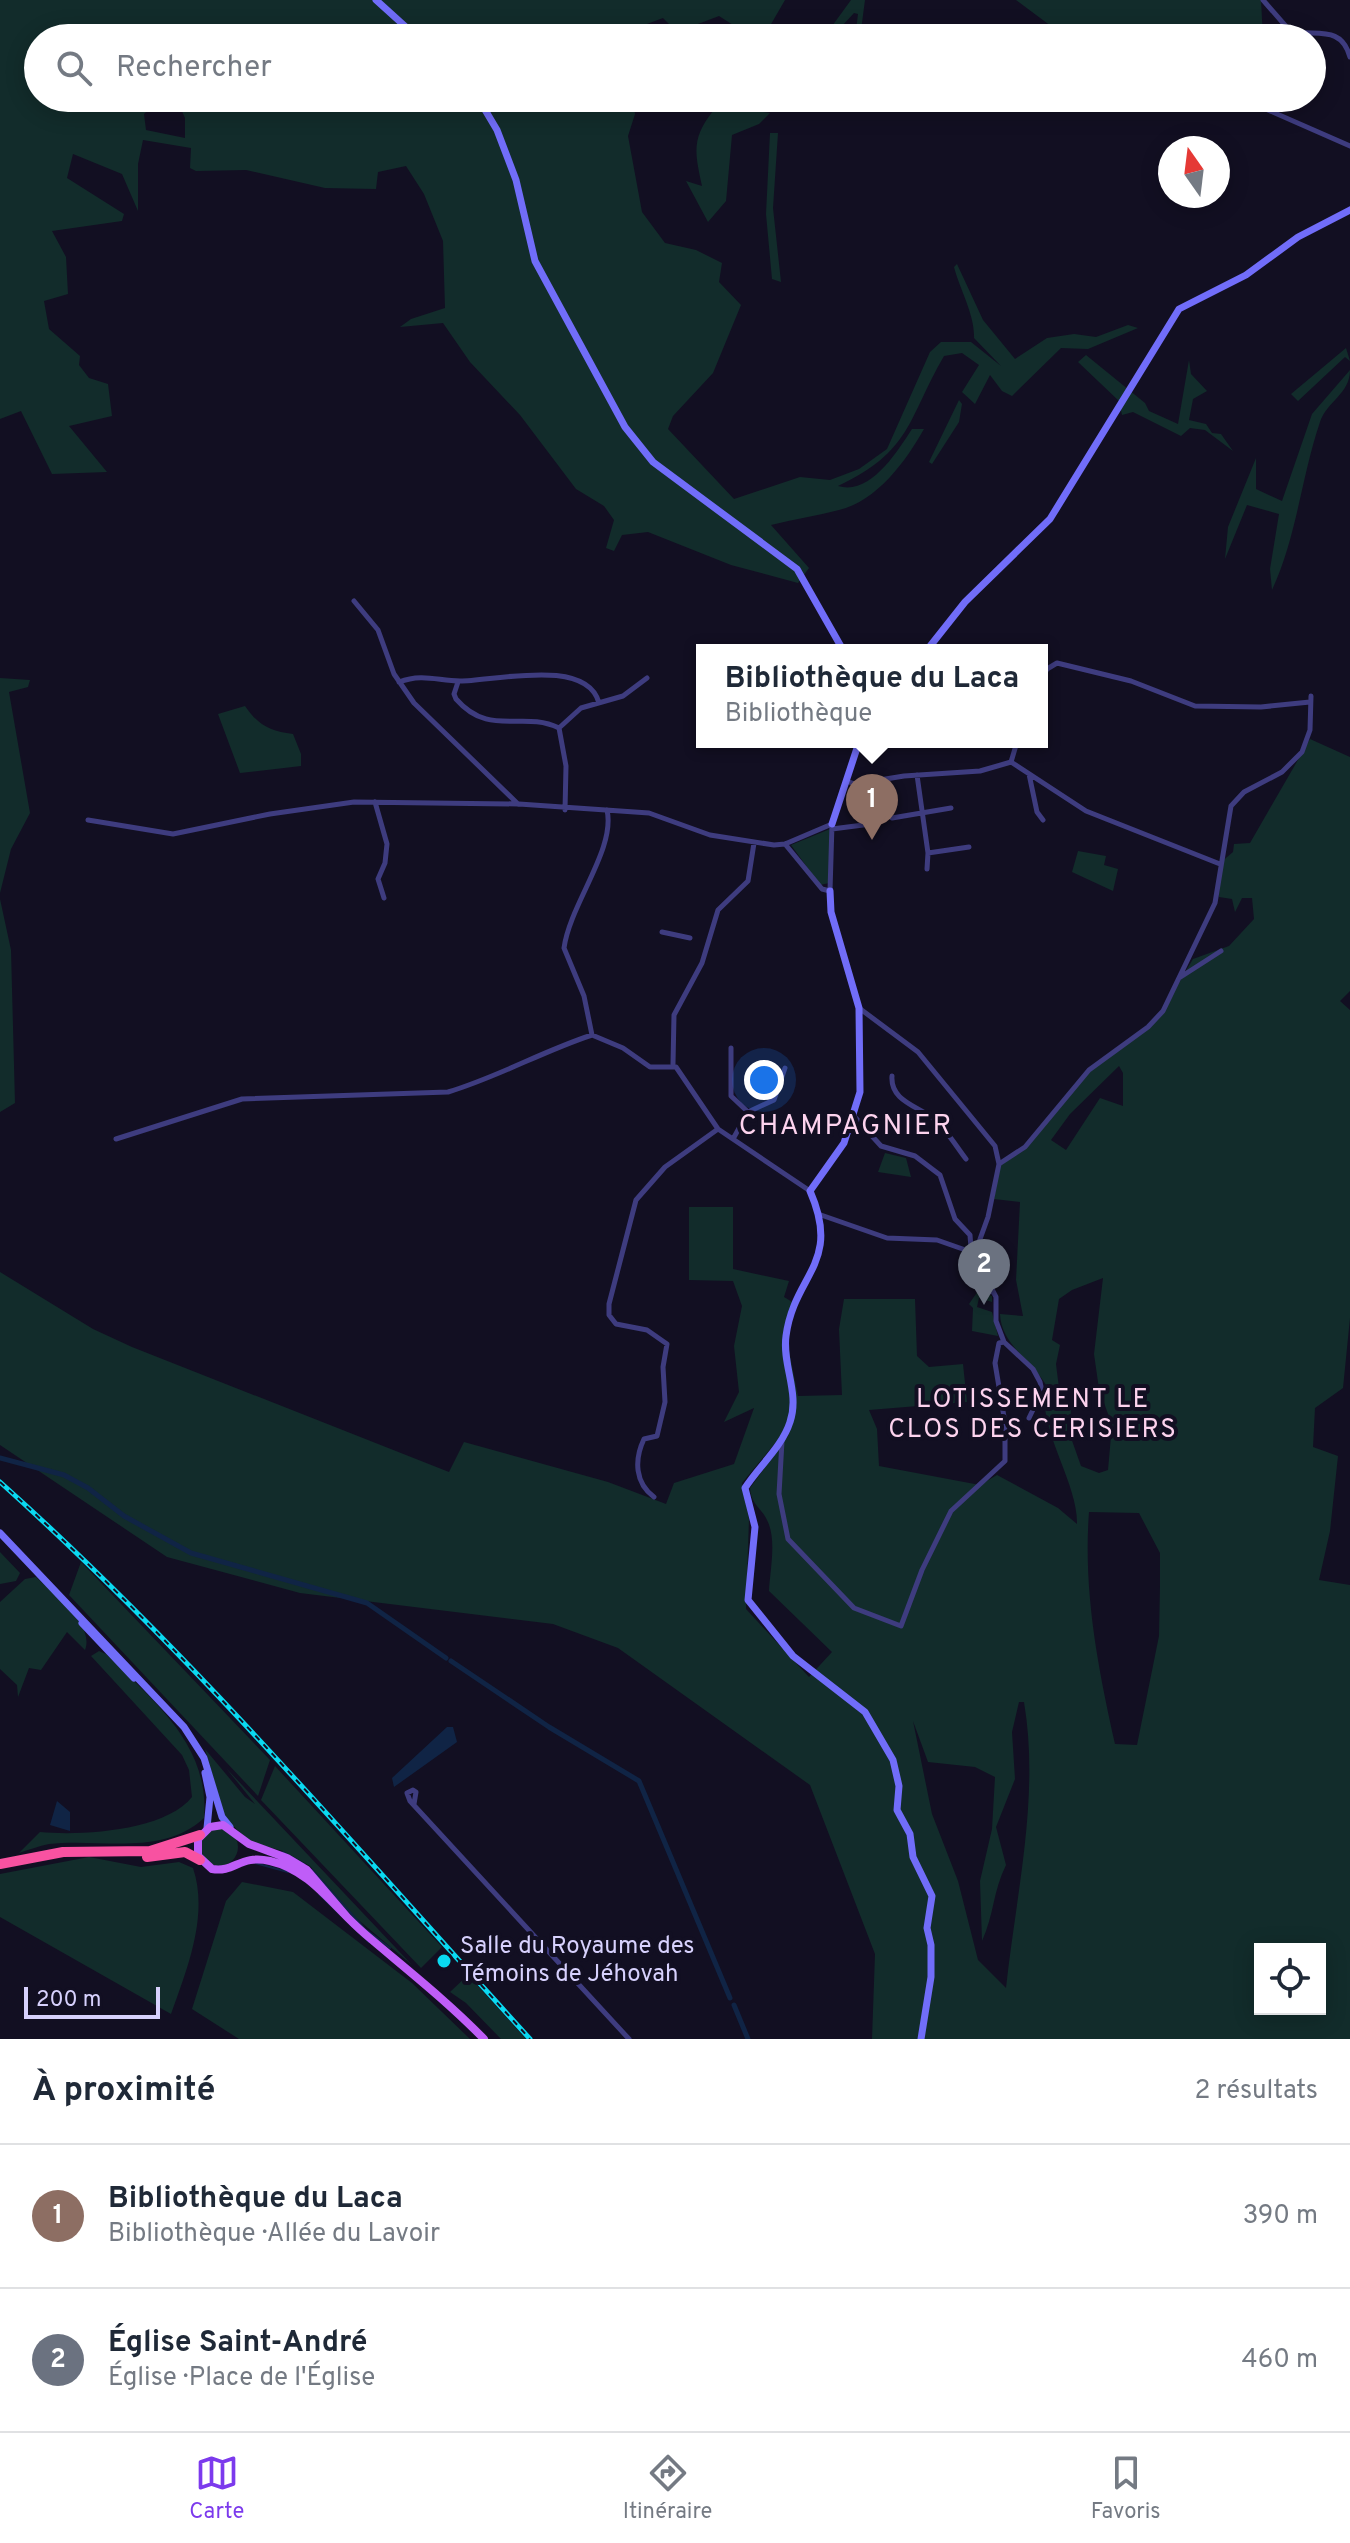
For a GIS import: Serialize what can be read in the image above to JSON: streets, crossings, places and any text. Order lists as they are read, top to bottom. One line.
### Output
{"districts":["CHAMPAGNIER","LOTISSEMENT LE CLOS DES CERISIERS"],"places":["Salle du Royaume des Témoins de Jéhovah"],"scale_bar":"200 m","north":"top","page":{"search":"Rechercher","popup":["Bibliothèque du Laca","Bibliothèque"],"pins":["1","2"],"scale":"200 m","heading":["À proximité","2 résultats"],"list":[{"mark":"1","name":"Bibliothèque du Laca","note":"Bibliothèque · Allée du Lavoir","value":"390 m"},{"mark":"2","name":"Église Saint-André","note":"Église · Place de l'Église","value":"460 m"}],"nav":["Carte","Itinéraire","Favoris"]}}
